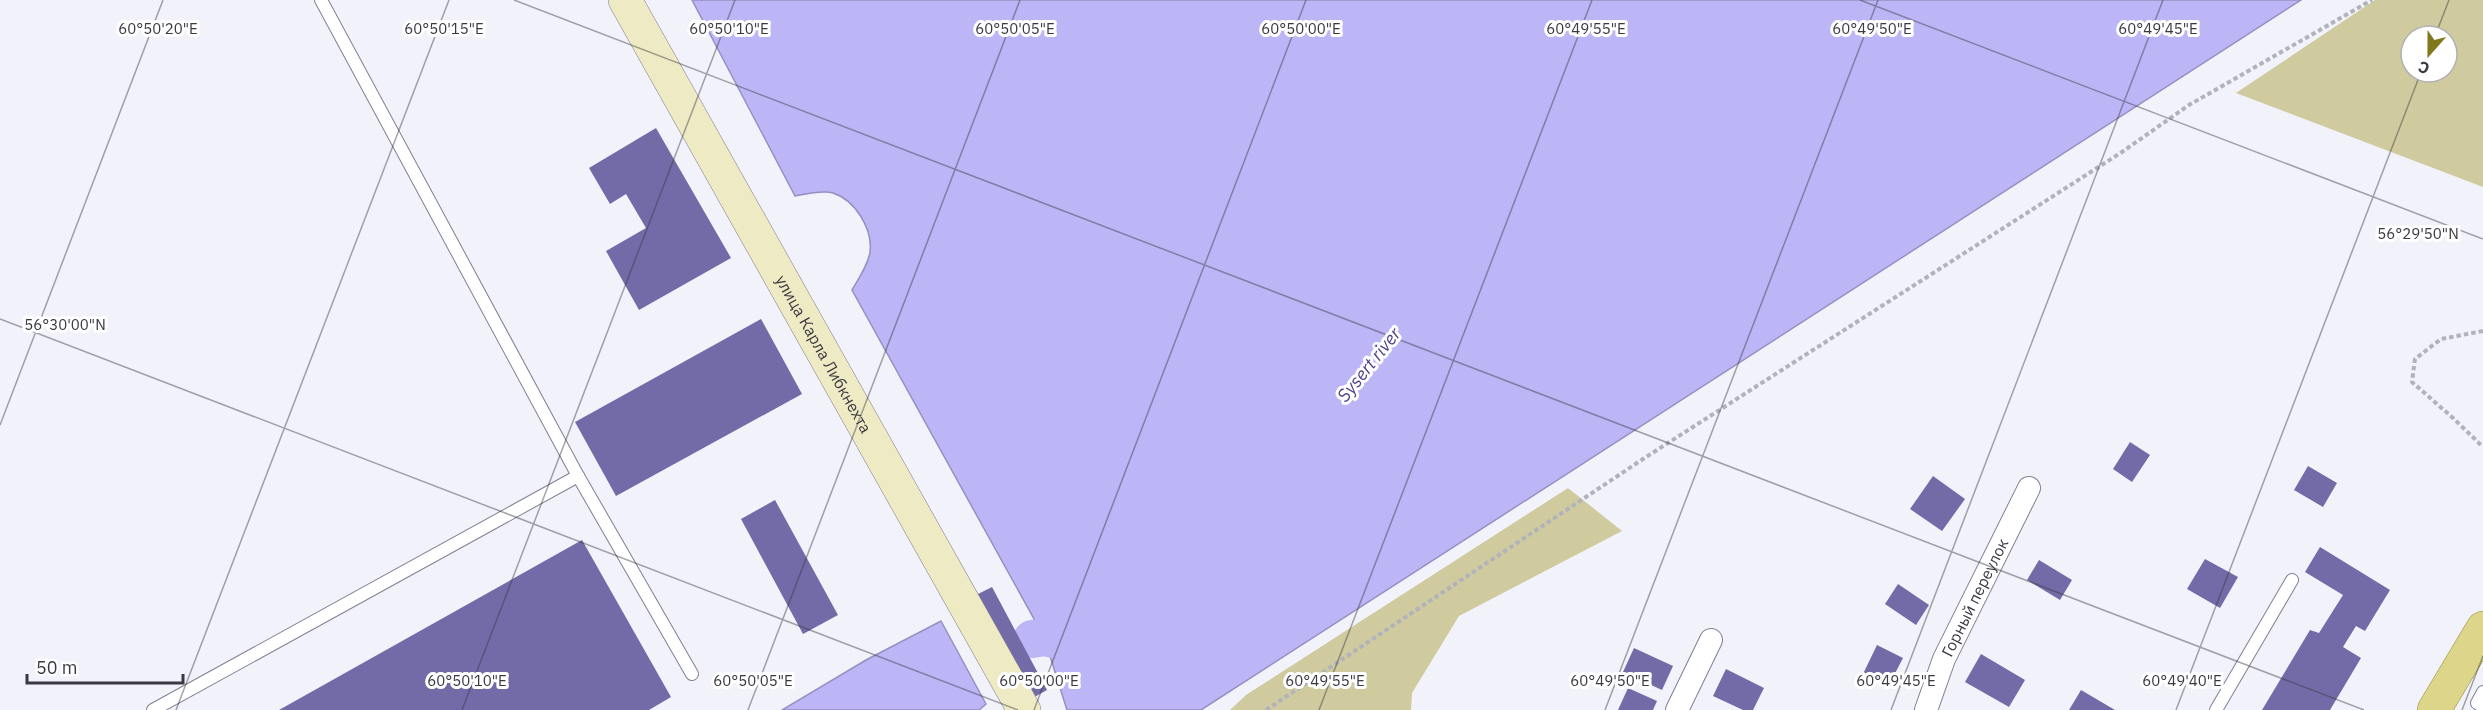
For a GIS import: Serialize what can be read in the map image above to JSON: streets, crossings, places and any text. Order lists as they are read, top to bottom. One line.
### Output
{"streets":{"street":["улица Карла Либкнехта","Горный переулок"]},"water":["Sysert river"],"scale_bar":"50 m","north":"bottom","coordinates":["60°50'15\"E","60°49'45\"E","60°50'20\"E","60°50'10\"E","60°50'05\"E","60°50'00\"E","60°49'55\"E","60°49'50\"E","56°29'50\"N","56°30'00\"N","60°49'40\"E"]}
